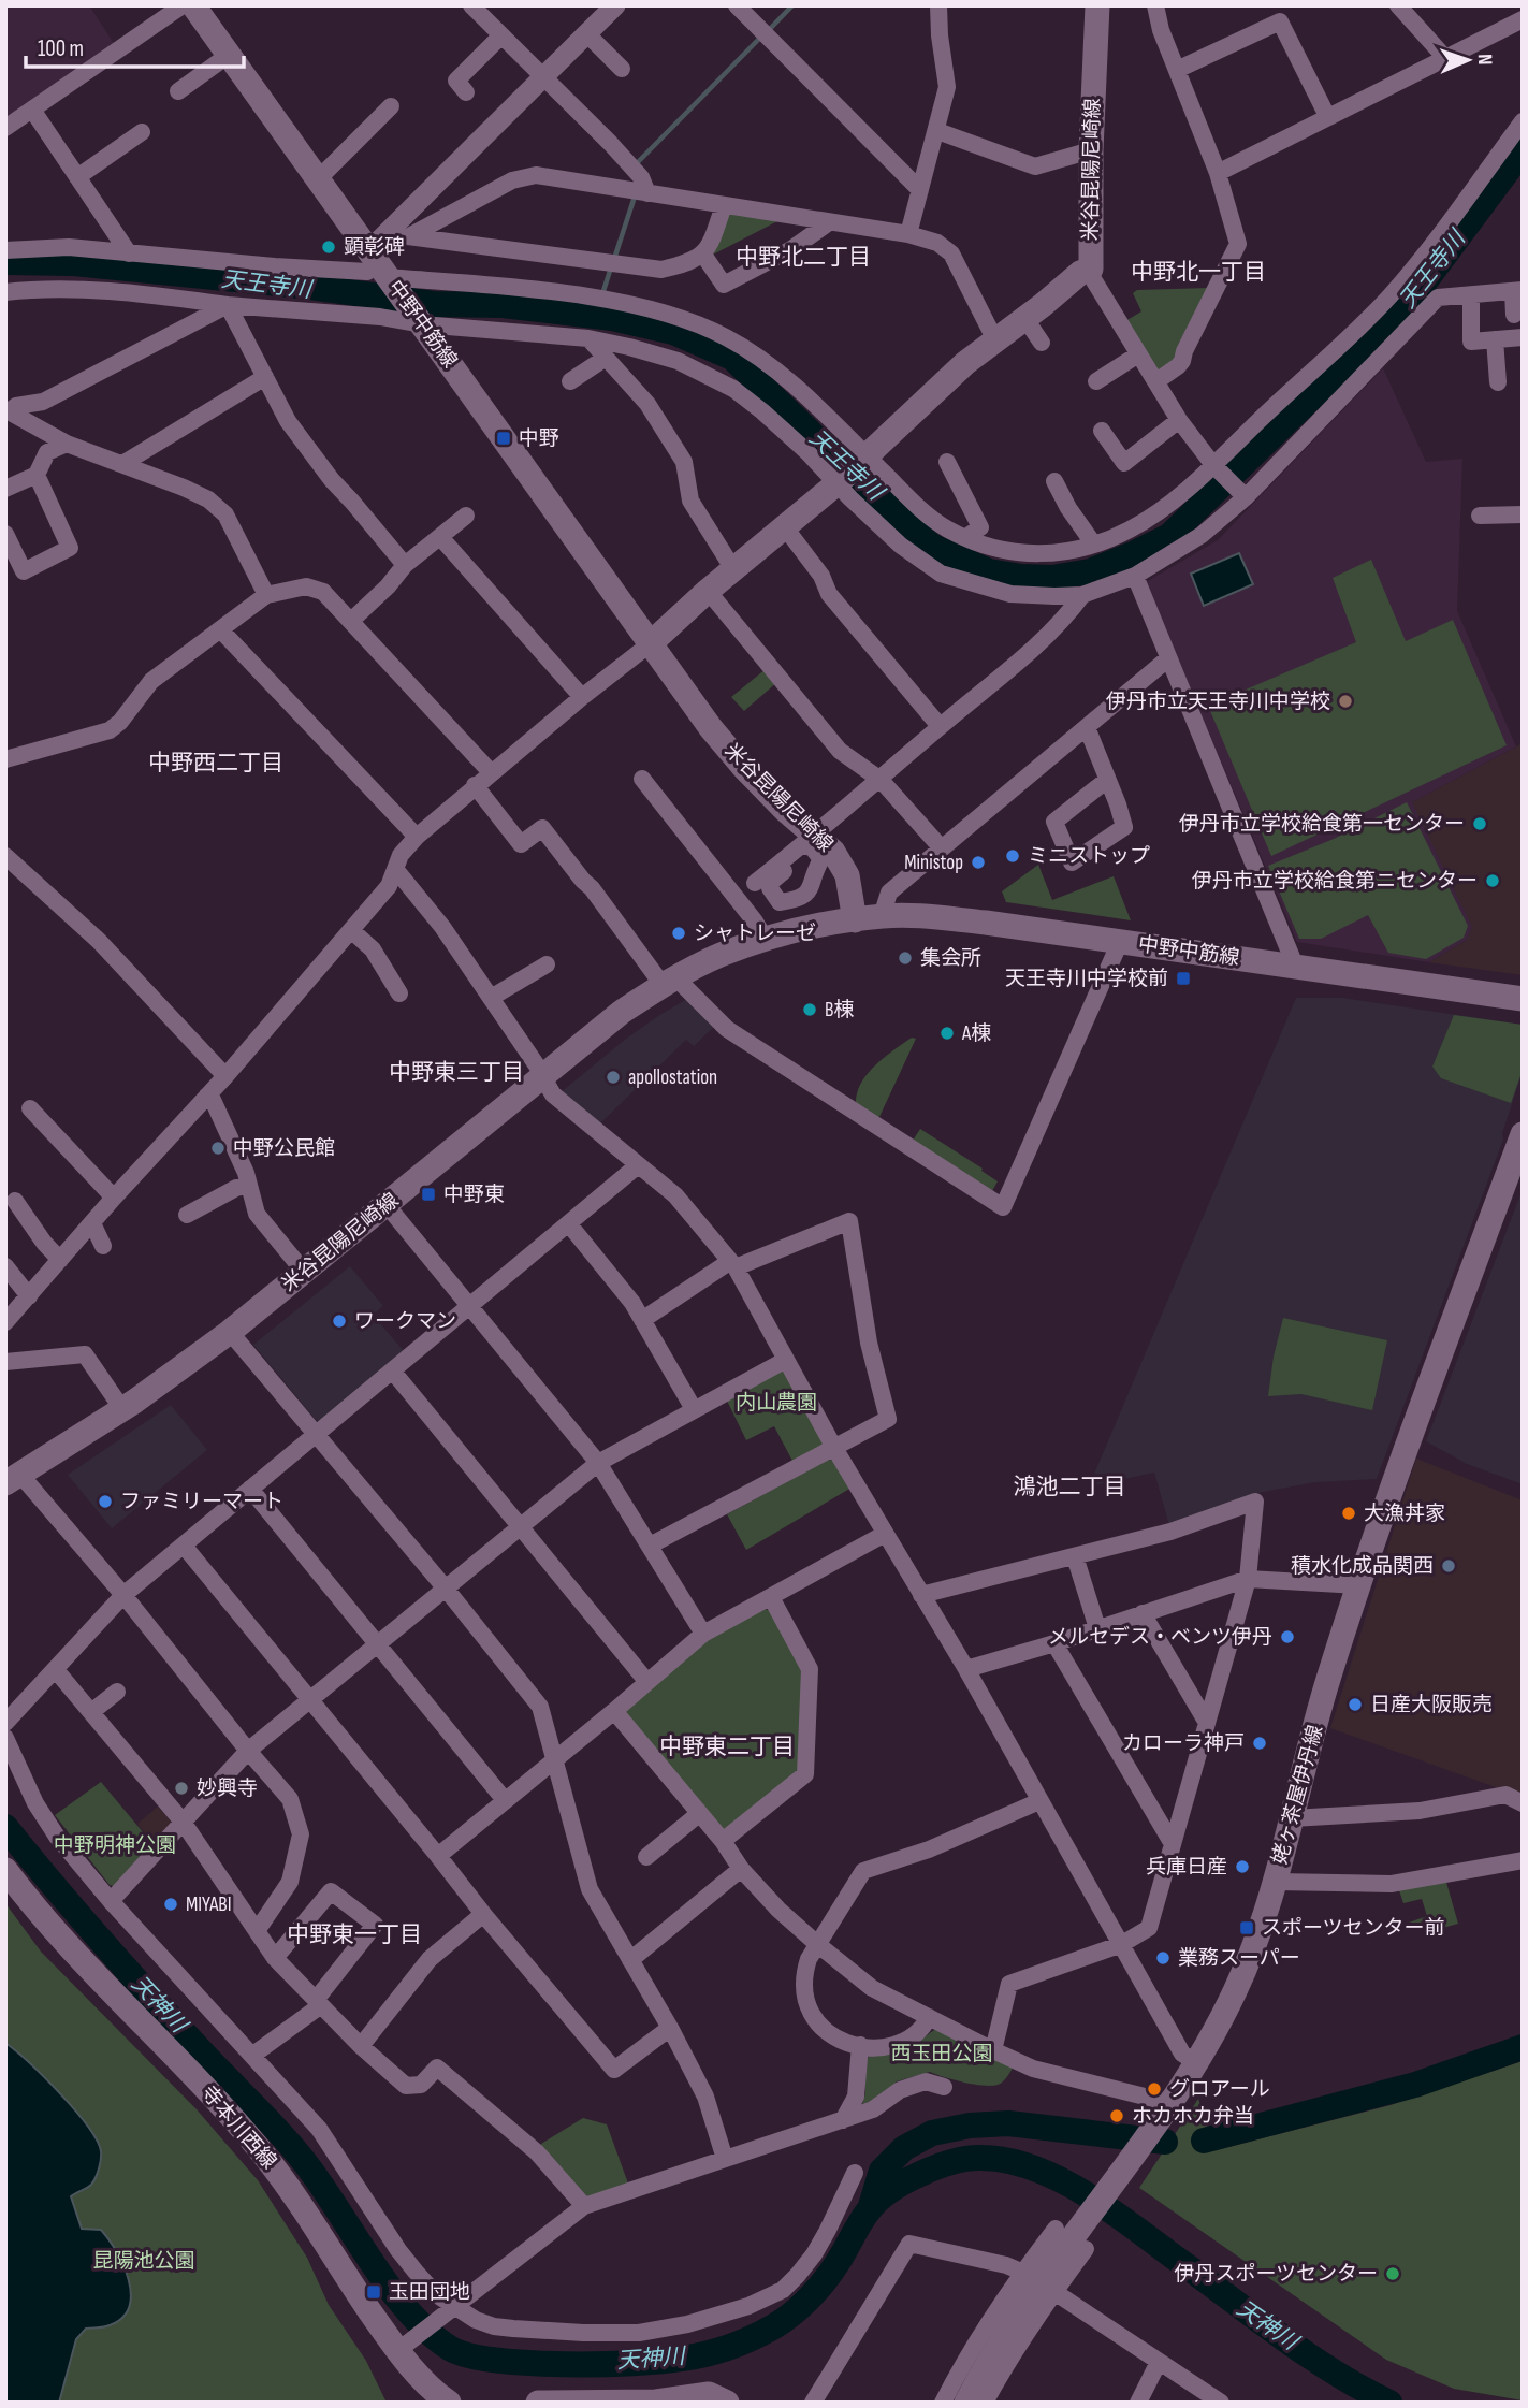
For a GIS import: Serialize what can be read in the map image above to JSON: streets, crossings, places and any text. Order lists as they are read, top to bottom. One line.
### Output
{"streets":{"main road":["米谷昆陽尼崎線","中野中筋線","姥ヶ茶屋伊丹線","寺本川西線"]},"crossings":[["米谷昆陽尼崎線","中野中筋線"]],"districts":["中野北二丁目","中野北一丁目","中野西二丁目","中野東三丁目","鴻池二丁目","中野東二丁目","中野東一丁目"],"water":["天王寺川","天神川"],"parks":["内山農園","中野明神公園","西玉田公園","昆陽池公園"],"places":{"other":["顕彰碑","伊丹市立天王寺川中学校","伊丹市立学校給食第一センター","ミニストップ","Ministop","伊丹市立学校給食第ニセンター","シャトレーゼ","集会所","B棟","A棟","apollostation","中野公民館","ワークマン","ファミリーマート","大漁丼家","積水化成品関西","メルセデス・ベンツ伊丹","日産大阪販売","カローラ神戸","妙興寺","兵庫日産","MIYABI","業務スーパー","グロアール","ホカホカ弁当","伊丹スポーツセンター"],"transit":["中野","天王寺川中学校前","中野東","スポーツセンター前","玉田団地"]},"scale_bar":"100 m","north":"right"}
